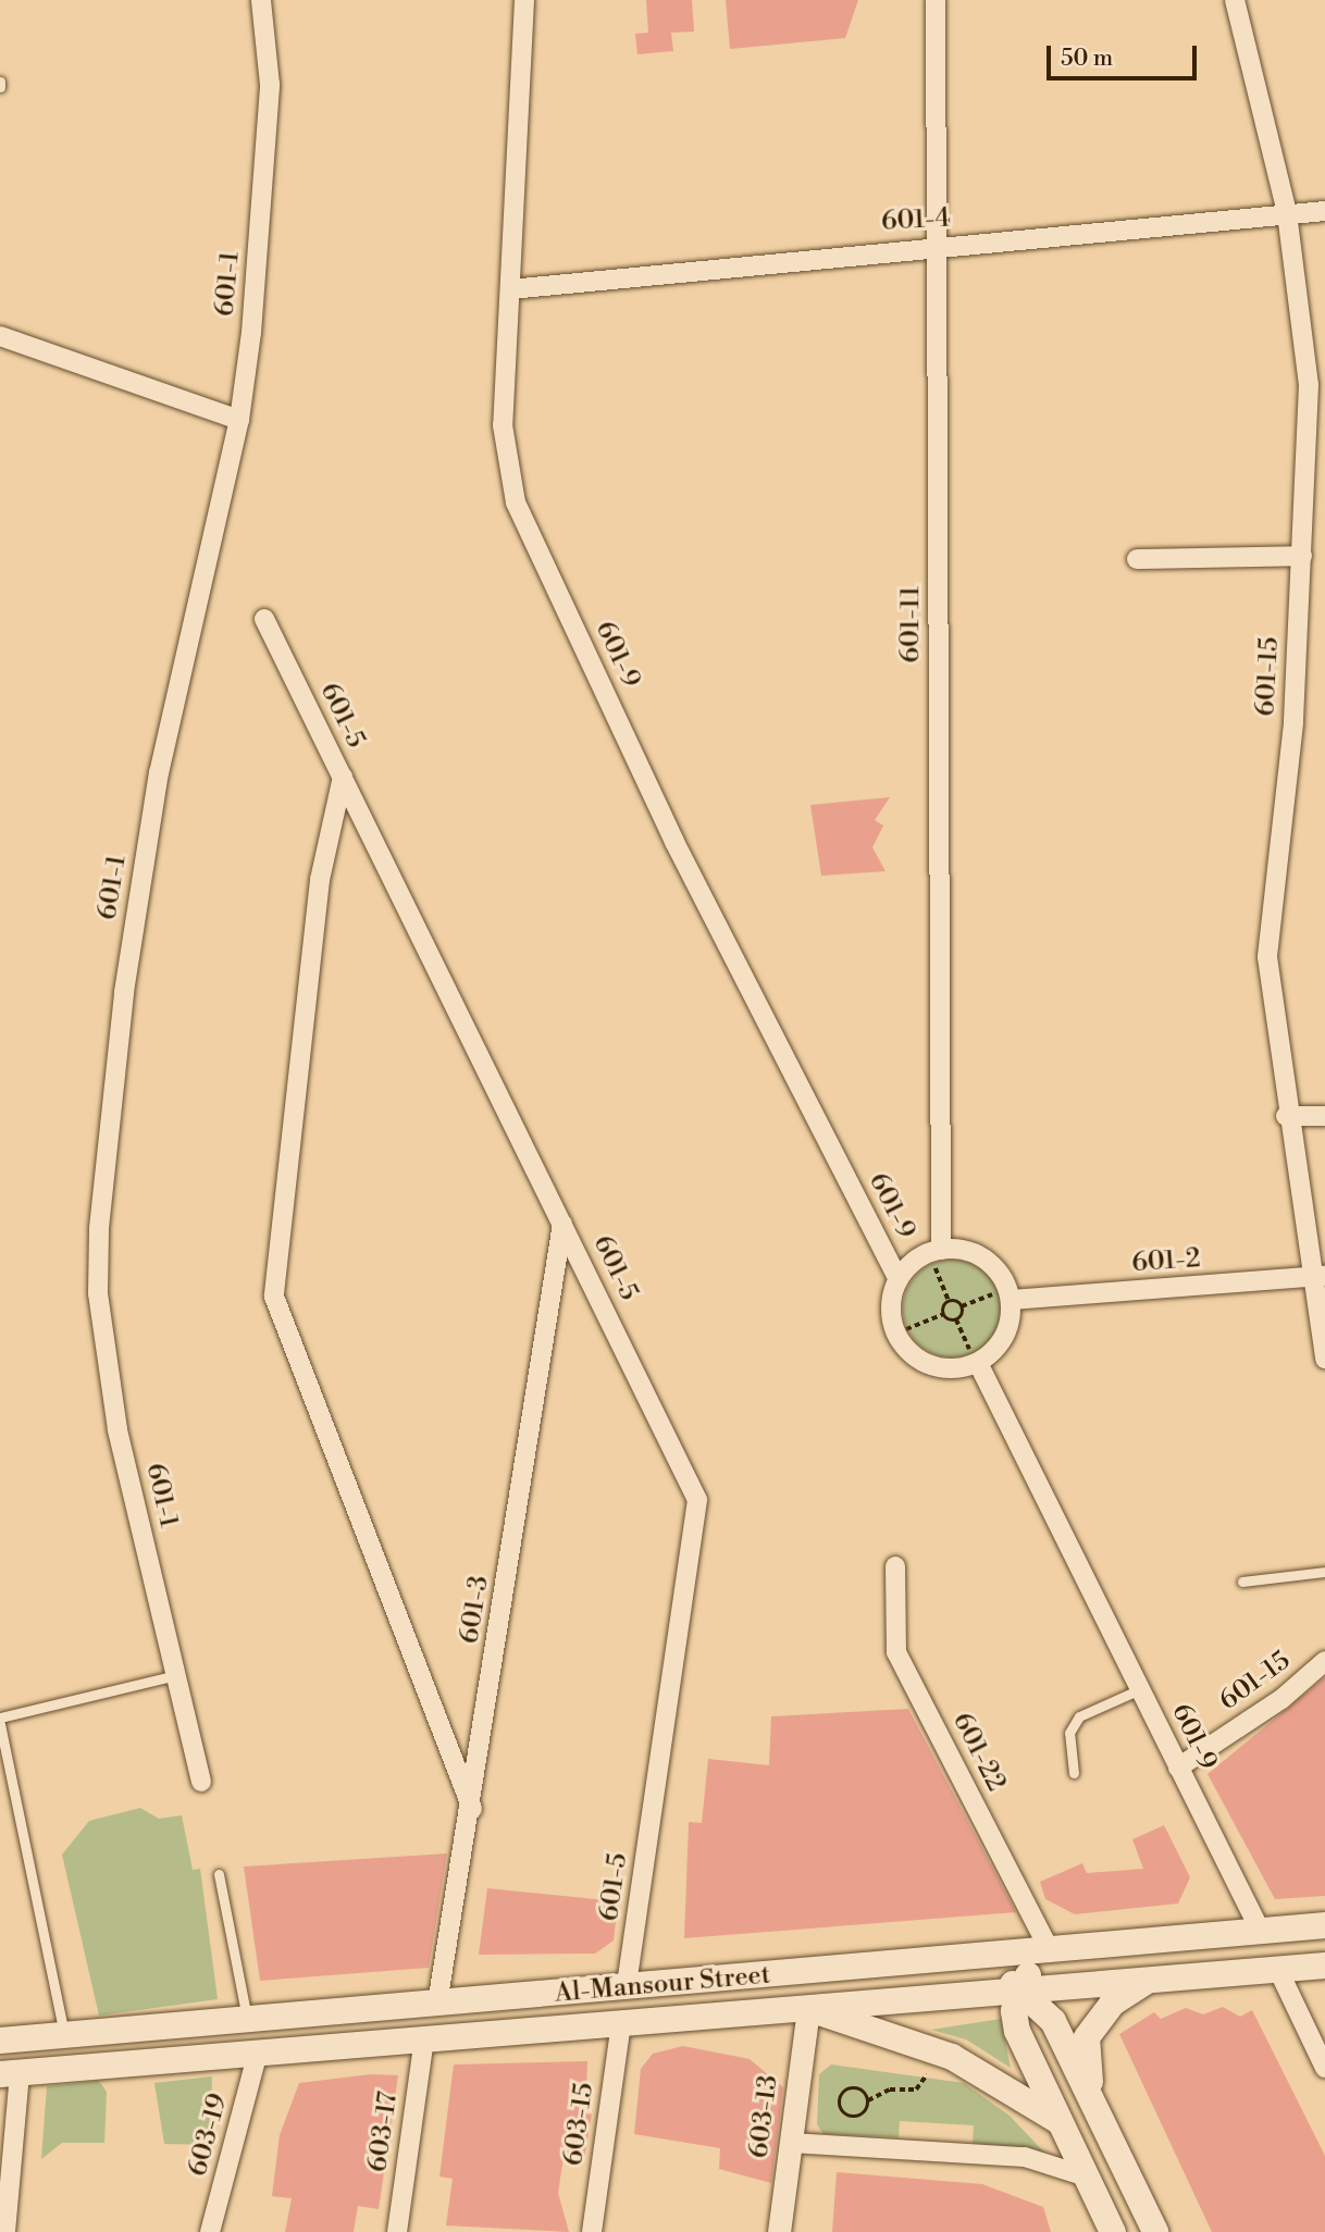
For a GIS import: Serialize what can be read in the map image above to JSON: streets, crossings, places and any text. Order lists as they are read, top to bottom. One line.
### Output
{"streets":{"main road":["Al-Mansour Street"],"street":["601-4","601-1","601-11","601-9","601-15","601-5","601-2","601-3","601-22","603-13","603-15","603-17","603-19"]},"crossings":[["601-4","601-11"],["601-4","601-9"],["601-4","601-15"],["601-9","601-15"],["601-9","Al-Mansour Street"],["601-15","601-2"],["601-5","601-3"],["601-5","Al-Mansour Street"],["601-3","Al-Mansour Street"],["601-22","Al-Mansour Street"],["Al-Mansour Street","603-13"],["Al-Mansour Street","603-15"],["Al-Mansour Street","603-17"],["Al-Mansour Street","603-19"]],"scale_bar":"50 m"}
